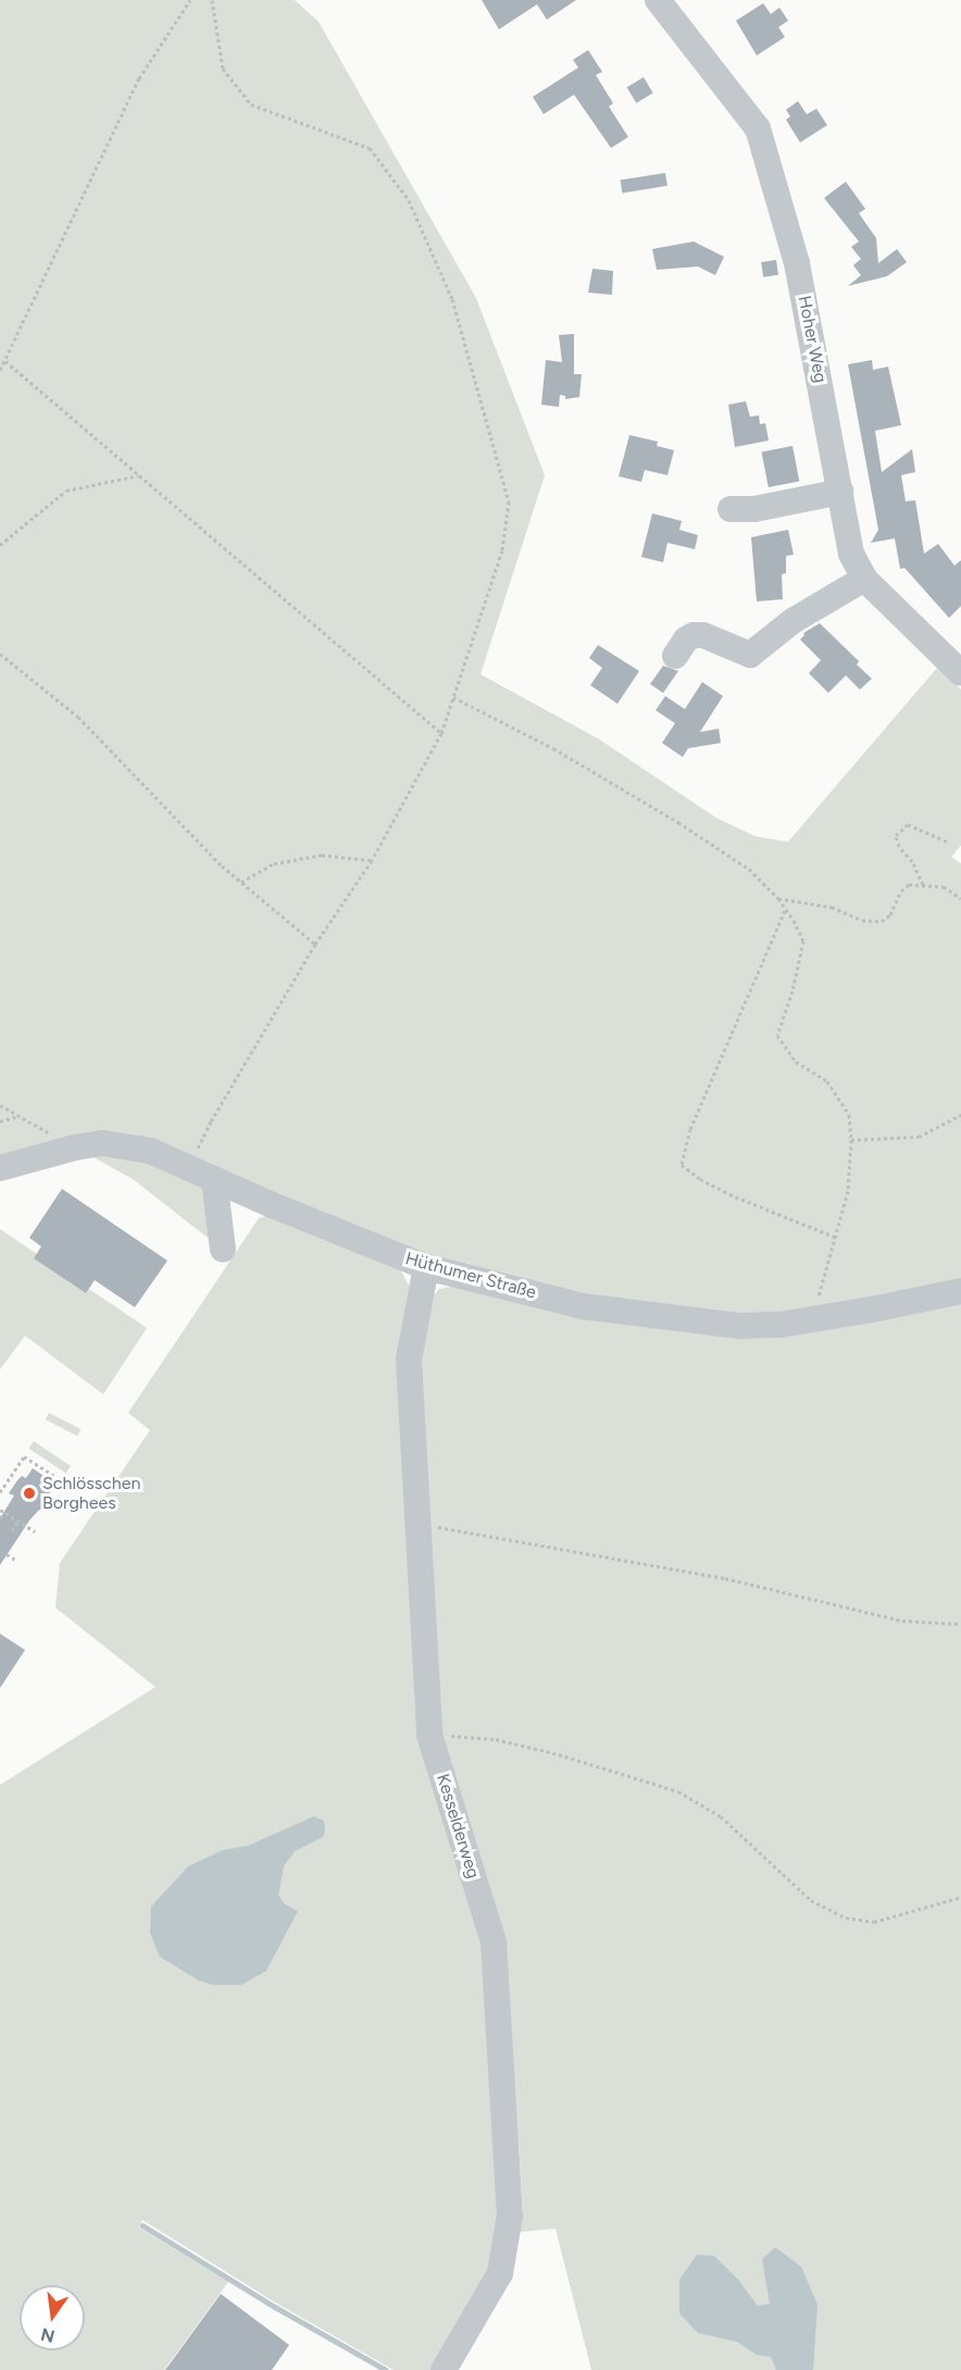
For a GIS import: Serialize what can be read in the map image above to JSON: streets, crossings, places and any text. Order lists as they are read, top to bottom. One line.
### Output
{"streets":{"street":["Hoher Weg","Hüthumer Straße","Kesselderweg"]},"crossings":[["Hüthumer Straße","Kesselderweg"]],"places":["Schlösschen Borghees"],"north":"bottom"}
